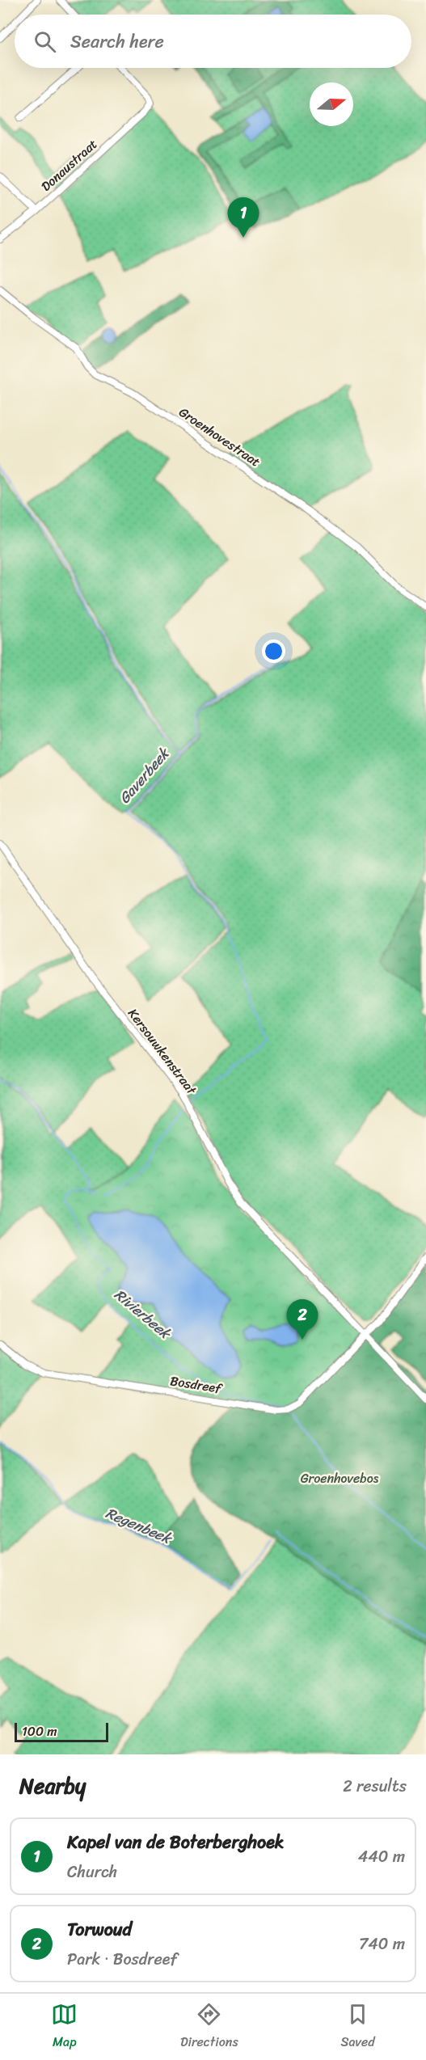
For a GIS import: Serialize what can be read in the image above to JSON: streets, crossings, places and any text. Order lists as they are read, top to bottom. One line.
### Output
{"streets":{"street":["Donaustraat","Groenhovestraat","Kersouwkenstraat","Bosdreef"]},"crossings":[["Kersouwkenstraat","Bosdreef"]],"water":["Gaverbeek","Rivierbeek","Regenbeek"],"parks":["Groenhovebos"],"scale_bar":"100 m","north":"right","page":{"search":"Search here","pins":["1","2"],"scale":"100 m","heading":["Nearby","2 results"],"list":[{"mark":"1","name":"Kapel van de Boterberghoek","note":"Church","value":"440 m"},{"mark":"2","name":"Torwoud","note":"Park · Bosdreef","value":"740 m"}],"nav":["Map","Directions","Saved"]}}
